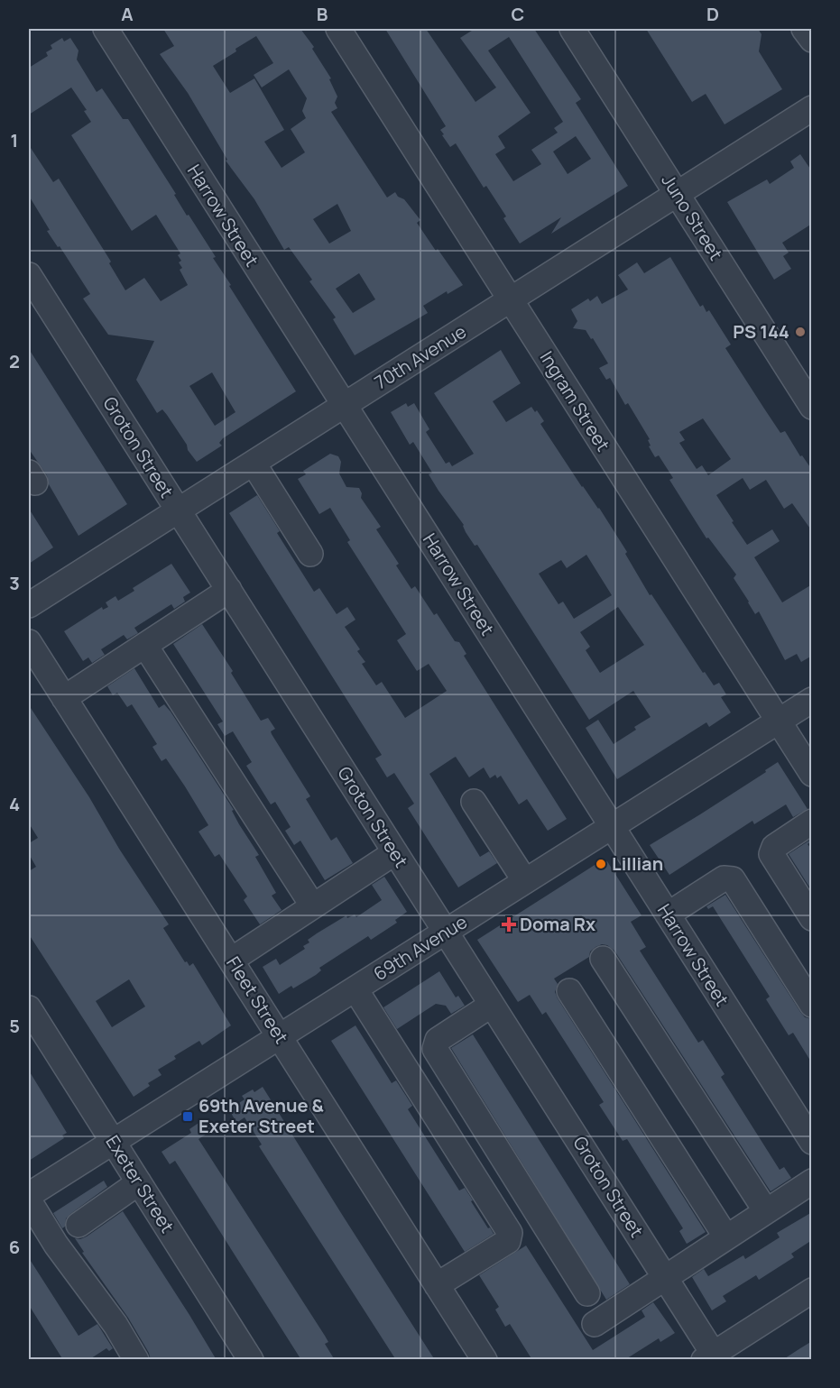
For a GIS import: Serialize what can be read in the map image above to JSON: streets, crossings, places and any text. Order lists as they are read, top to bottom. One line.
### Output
{"streets":{"street":["Harrow Street","Juno Street","70th Avenue","Ingram Street","Groton Street","69th Avenue","Fleet Street","Exeter Street"]},"crossings":[["Harrow Street","70th Avenue"],["Harrow Street","69th Avenue"],["Juno Street","70th Avenue"],["70th Avenue","Ingram Street"],["70th Avenue","Groton Street"],["Ingram Street","69th Avenue"],["Groton Street","69th Avenue"],["69th Avenue","Fleet Street"],["69th Avenue","Exeter Street"]],"places":{"other":["PS 144","Lillian"],"health":["Doma Rx"],"transit":["69th Avenue & Exeter Street"]},"grid":{"columns":["A","B","C","D"],"rows":["1","2","3","4","5","6"]}}
